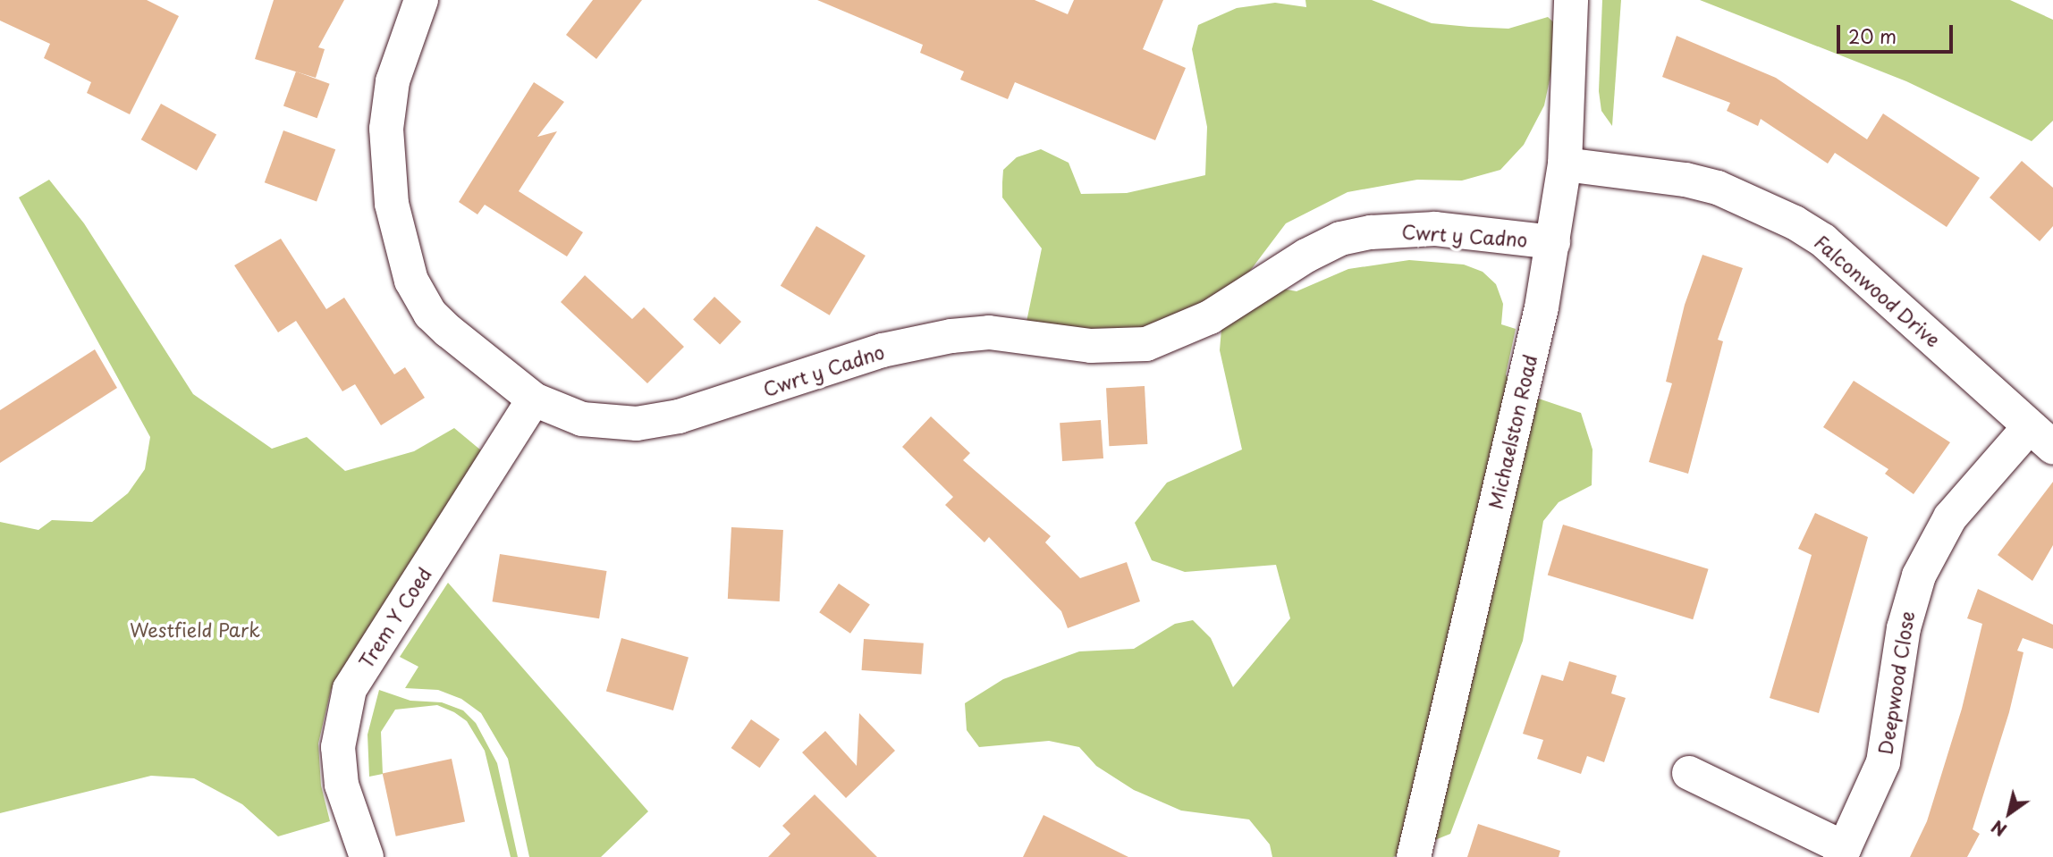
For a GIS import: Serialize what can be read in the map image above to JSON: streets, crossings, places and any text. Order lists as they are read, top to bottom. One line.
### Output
{"streets":{"street":["Cwrt y Cadno","Falconwood Drive","Michaelston Road","Trem Y Coed","Deepwood Close"]},"crossings":[["Cwrt y Cadno","Michaelston Road"],["Cwrt y Cadno","Trem Y Coed"],["Falconwood Drive","Michaelston Road"],["Falconwood Drive","Deepwood Close"]],"parks":["Westfield Park"],"scale_bar":"20 m","north":"bottom left"}
